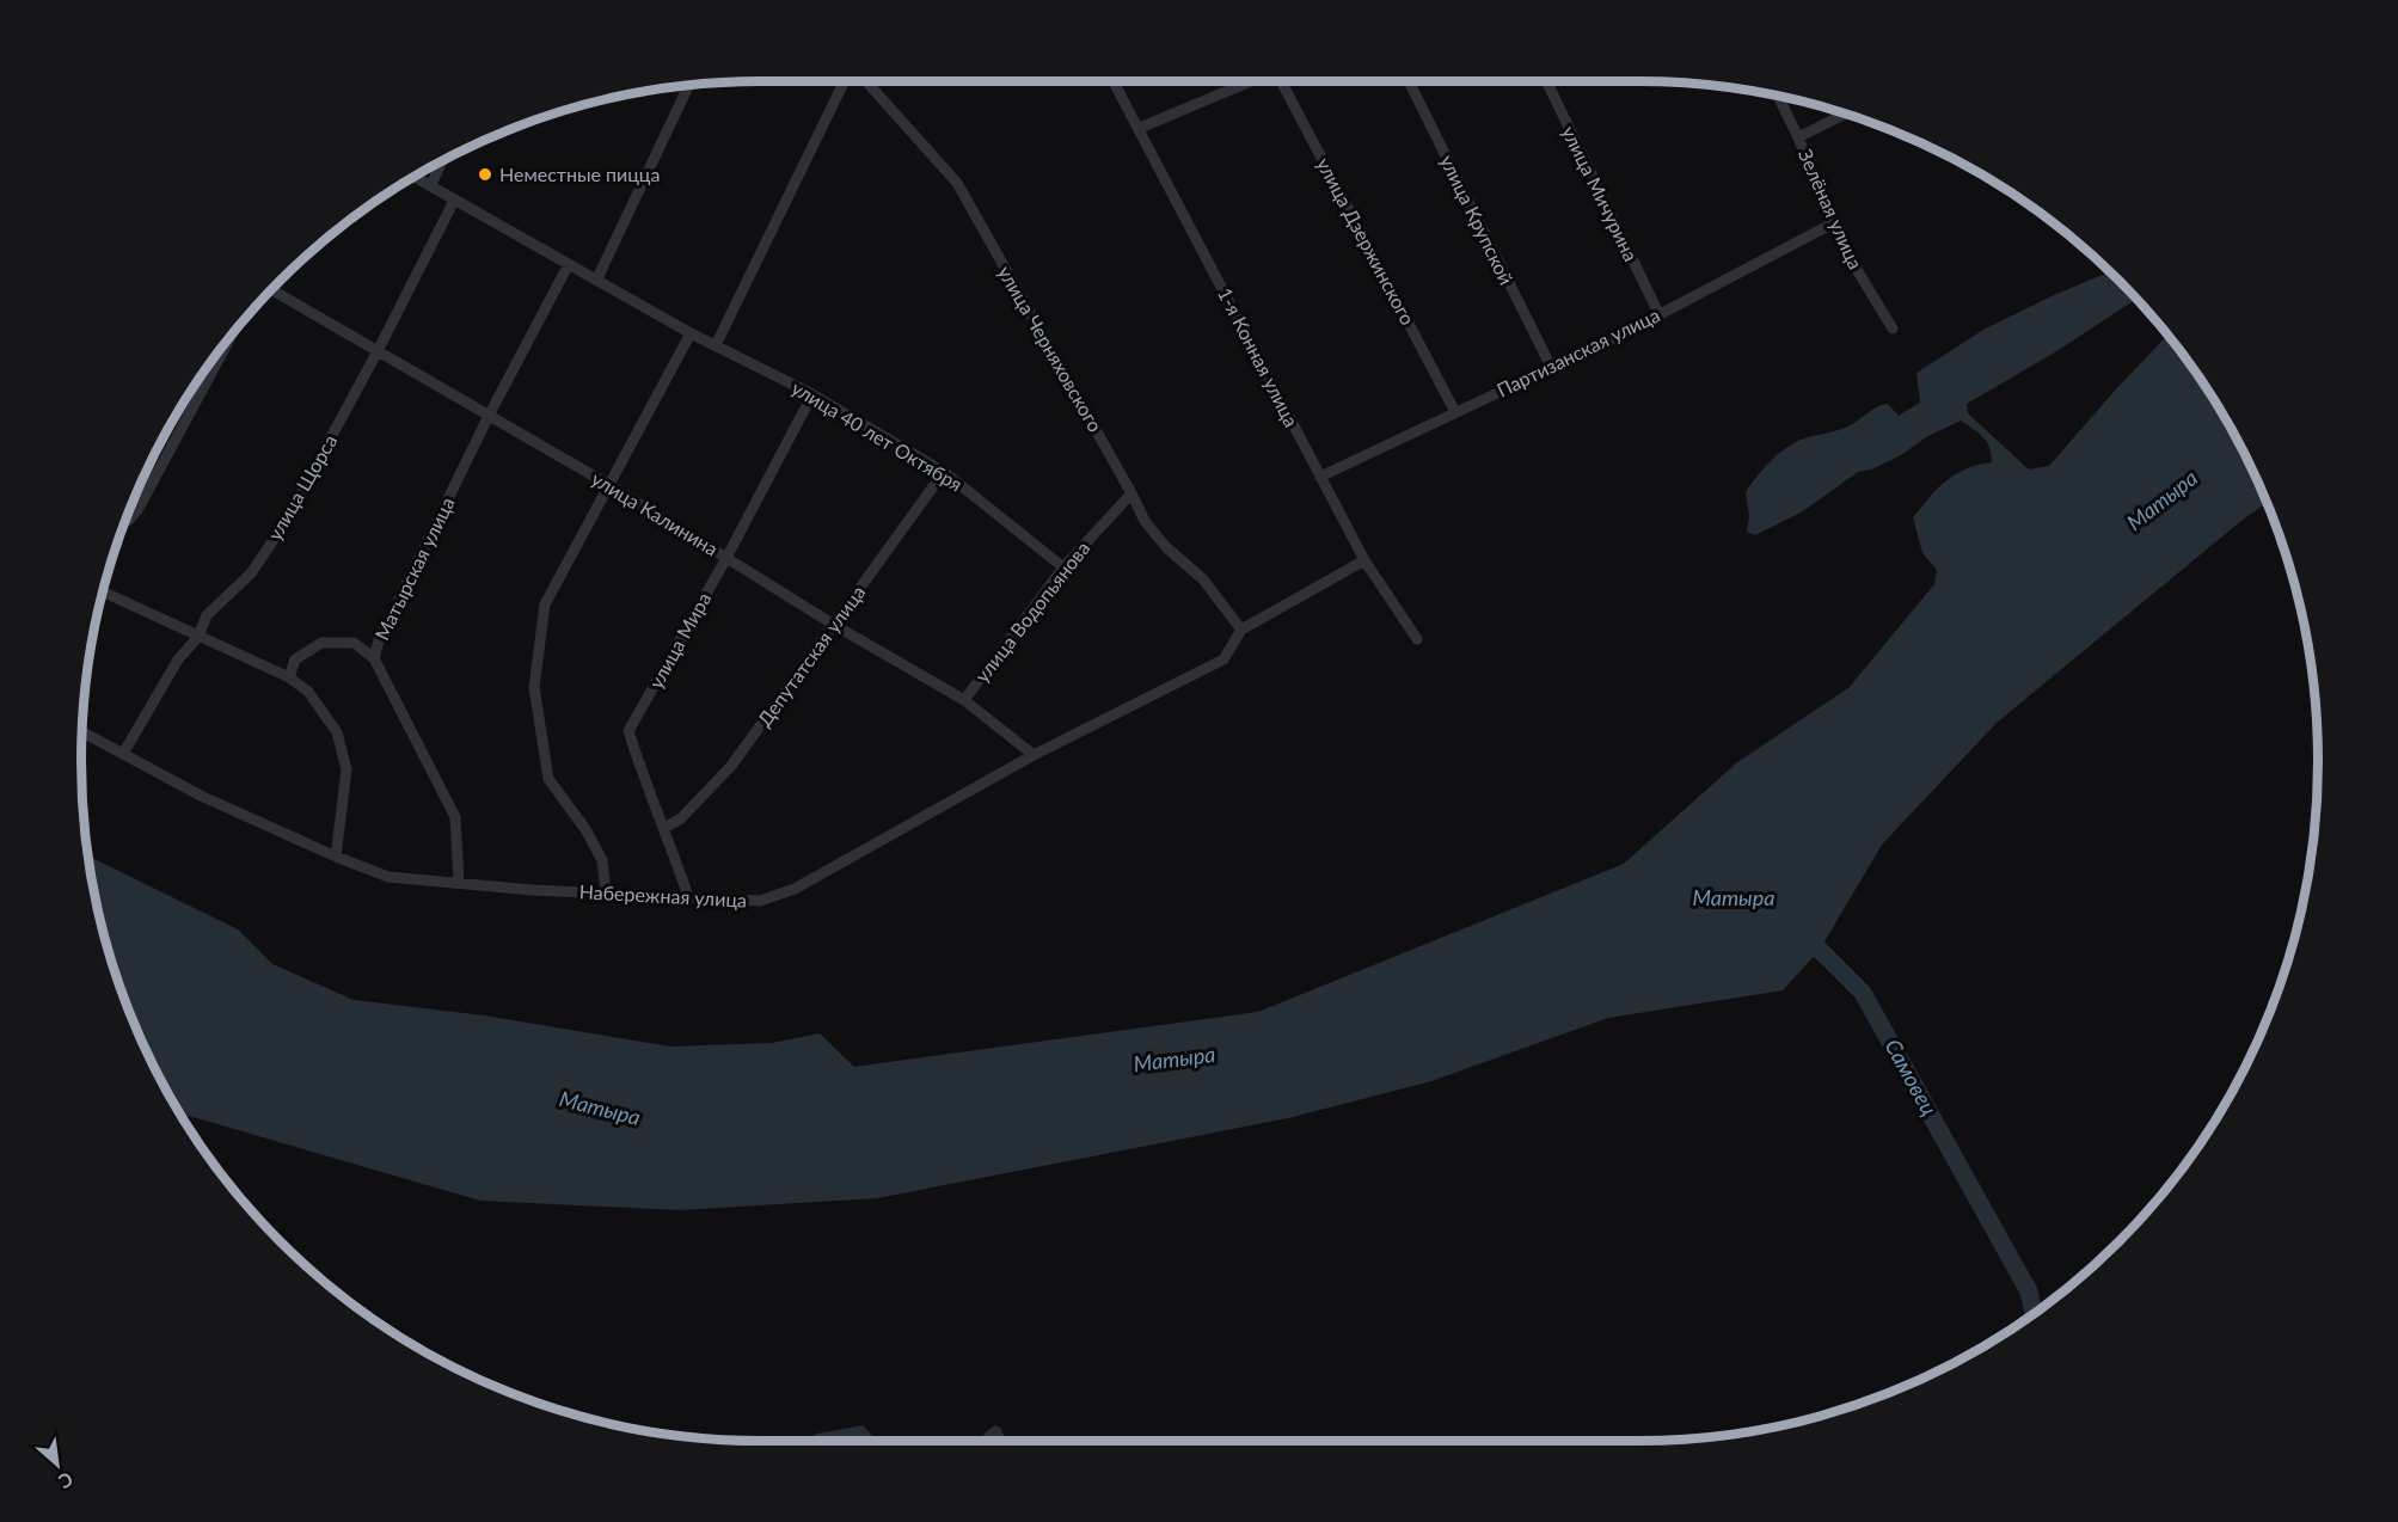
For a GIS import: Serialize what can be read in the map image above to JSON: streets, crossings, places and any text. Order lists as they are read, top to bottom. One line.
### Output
{"streets":{"street":["улица Мичурина","Зелёная улица","улица Крупской","улица Дзержинского","улица Черняховского","Партизанская улица","1-я Конная улица","улица 40 лет Октября","улица Щорса","улица Калинина","Матырская улица","улица Водопьянова","улица Мира","Депутатская улица","Набережная улица"]},"crossings":[["улица Мичурина","Партизанская улица"],["Зелёная улица","Партизанская улица"],["улица Крупской","Партизанская улица"],["улица Дзержинского","Партизанская улица"],["улица Черняховского","улица Водопьянова"],["улица Черняховского","Набережная улица"],["Партизанская улица","1-я Конная улица"],["1-я Конная улица","Набережная улица"],["улица 40 лет Октября","улица Щорса"],["улица 40 лет Октября","Матырская улица"],["улица 40 лет Октября","улица Водопьянова"],["улица 40 лет Октября","улица Мира"],["улица 40 лет Октября","Депутатская улица"],["улица Щорса","улица Калинина"],["улица Щорса","Набережная улица"],["улица Калинина","Матырская улица"],["улица Калинина","улица Водопьянова"],["улица Калинина","улица Мира"],["улица Калинина","Депутатская улица"],["улица Калинина","Набережная улица"],["Матырская улица","Набережная улица"],["улица Мира","Депутатская улица"],["улица Мира","Набережная улица"]],"water":["Матыра","Самовец"],"places":["Неместные пицца"],"north":"bottom right"}
